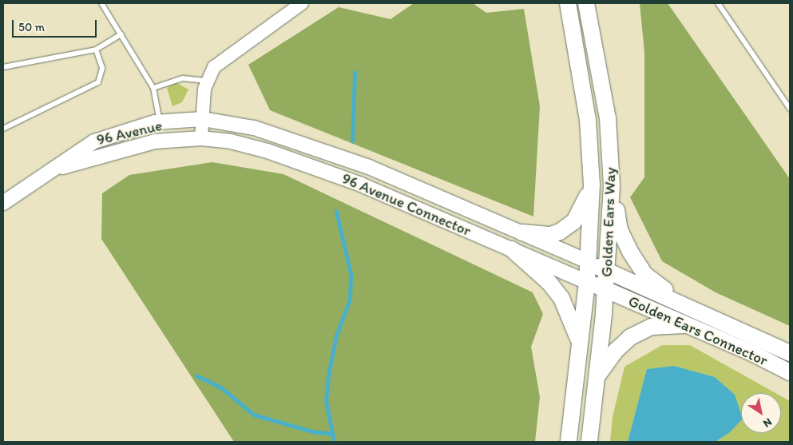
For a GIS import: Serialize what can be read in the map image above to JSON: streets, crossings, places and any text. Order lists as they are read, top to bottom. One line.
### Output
{"streets":{"main road":["96 Avenue","96 Avenue Connector","Golden Ears Way","Golden Ears Connector"]},"crossings":[["96 Avenue","96 Avenue Connector"],["96 Avenue Connector","Golden Ears Way"],["96 Avenue Connector","Golden Ears Connector"],["Golden Ears Way","Golden Ears Connector"]],"scale_bar":"50 m","north":"bottom right"}
